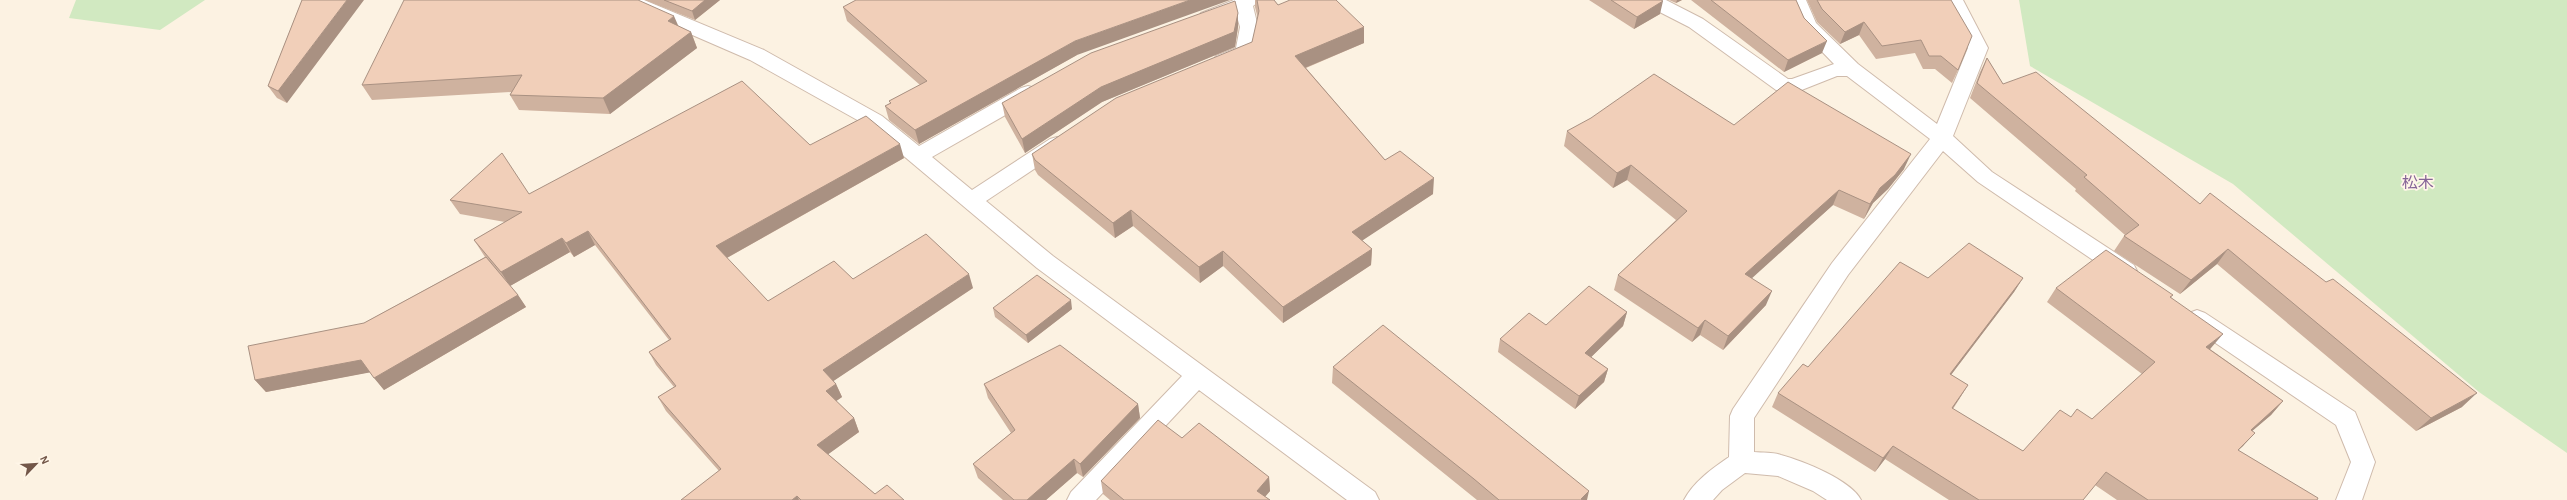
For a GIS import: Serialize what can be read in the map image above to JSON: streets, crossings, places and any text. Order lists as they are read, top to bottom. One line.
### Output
{"districts":["松木"],"north":"top right"}
